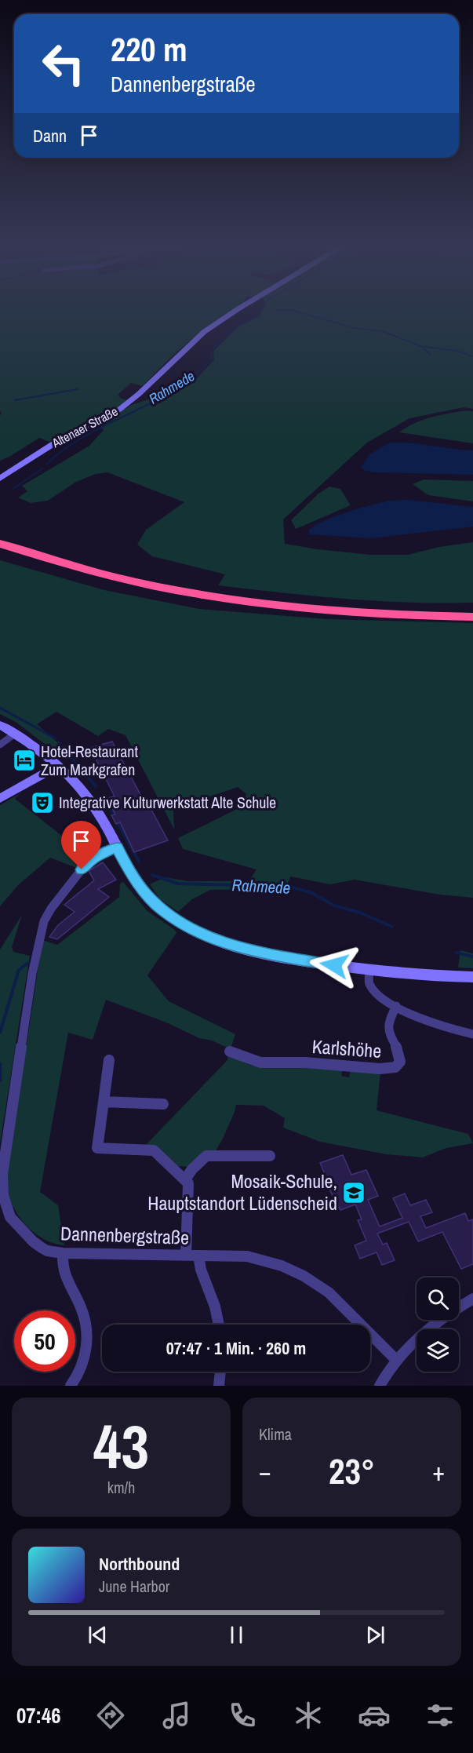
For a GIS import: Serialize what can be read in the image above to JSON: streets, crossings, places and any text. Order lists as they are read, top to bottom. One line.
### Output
{"streets":{"main road":["Altenaer Straße"],"street":["Karlshöhe","Dannenbergstraße"]},"water":["Rahmede"],"places":{"hotel":["Hotel-Restaurant Zum Markgrafen"],"theatre":["Integrative Kulturwerkstatt Alte Schule"],"school or university":["Mosaik-Schule, Hauptstandort Lüdenscheid"]},"page":{"turn":["220 m","Dannenbergstraße"],"then":"Dann","limit":"50","trip":"07:47 · 1 Min. · 260 m","tile":[["43","km/h"],"Klima"],"heat":["−","23°","+"],"song":["Northbound","June Harbor"],"tabs":"07:46"}}
